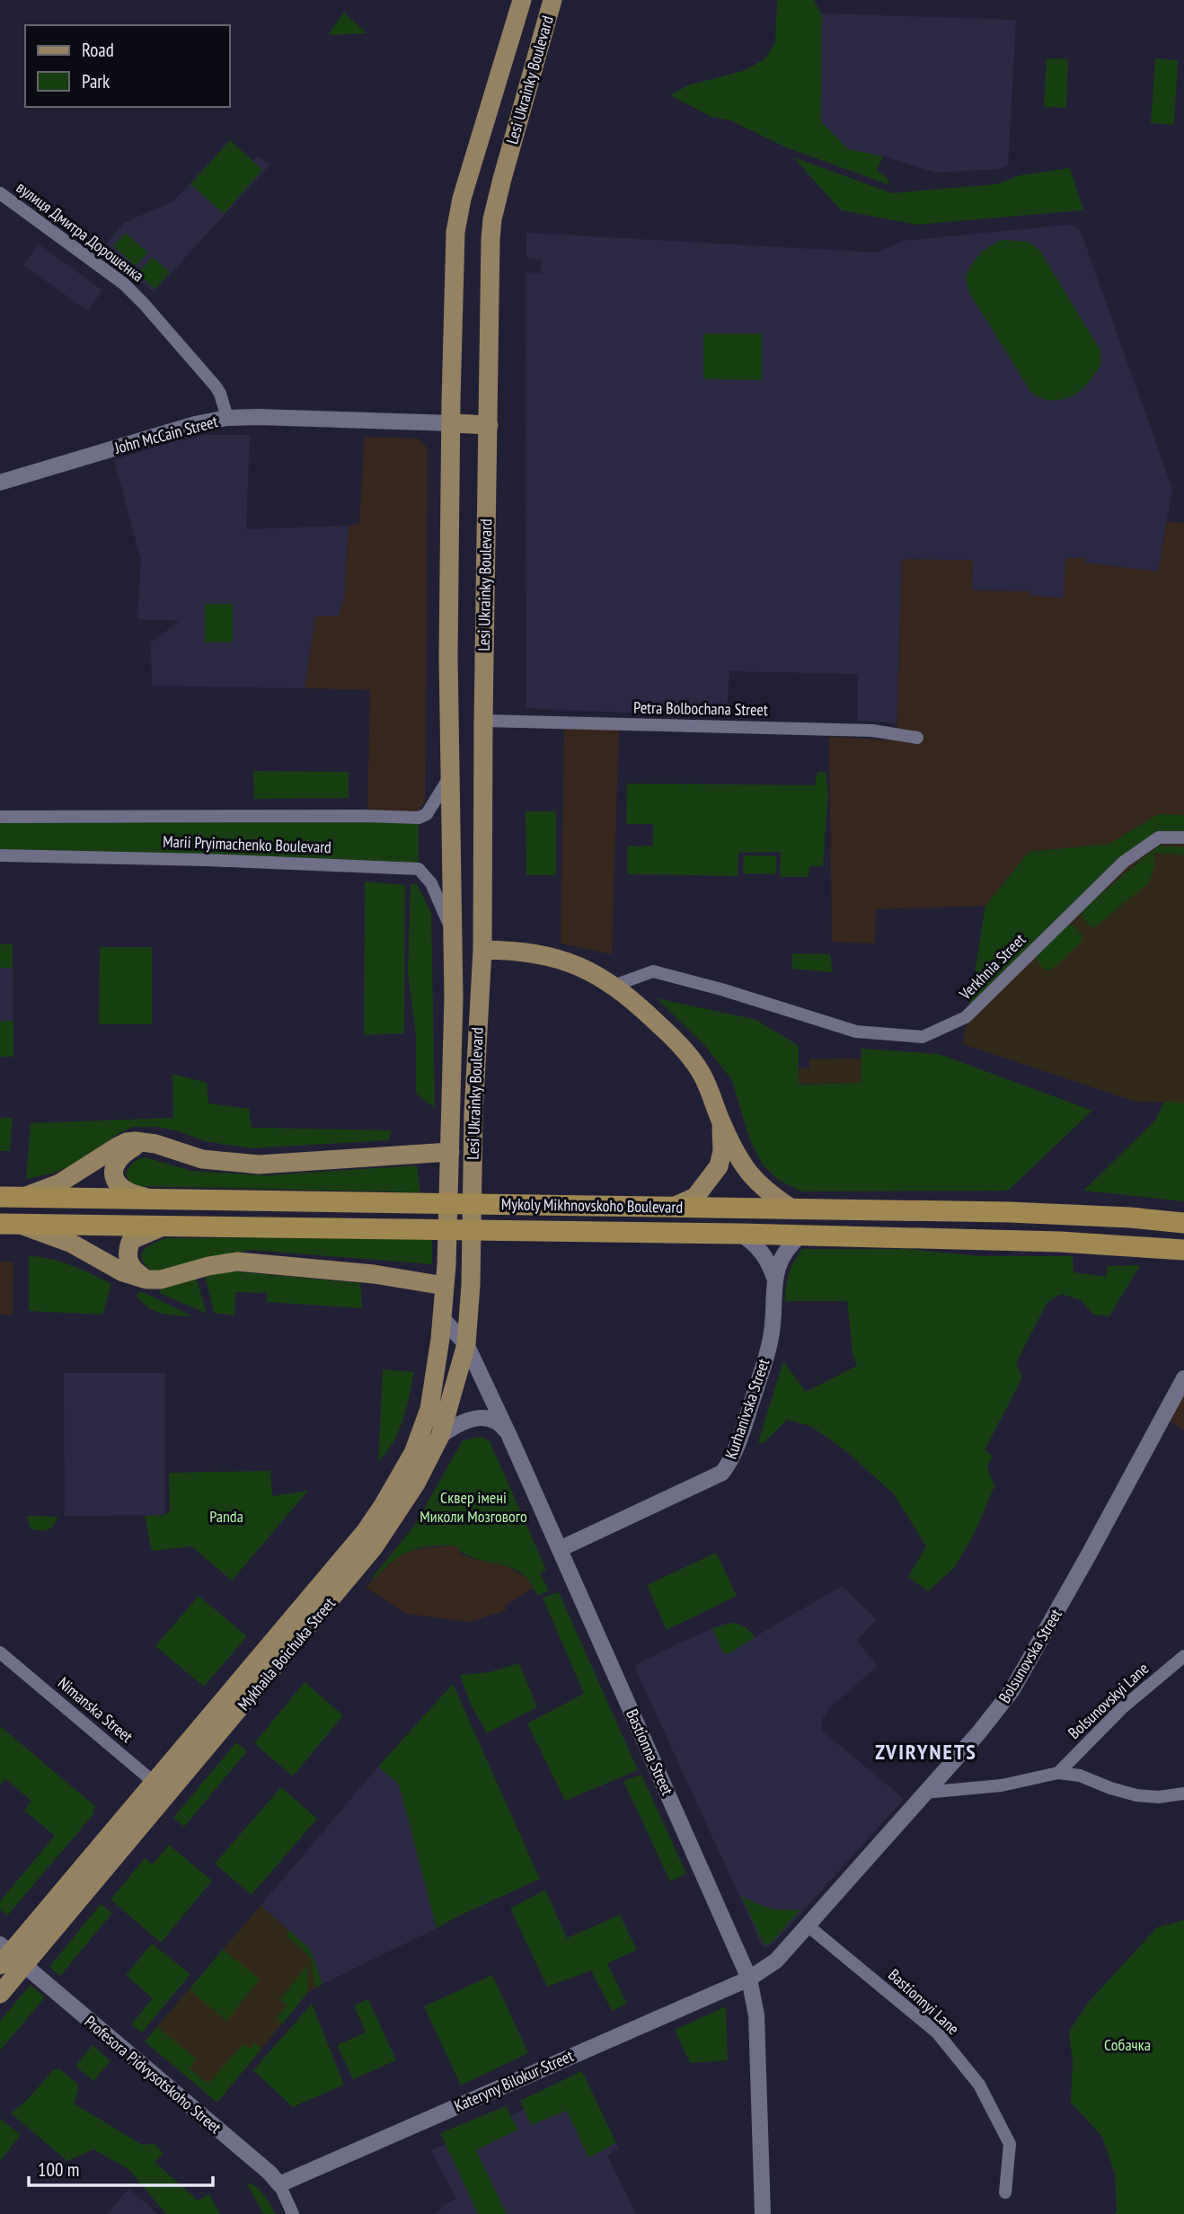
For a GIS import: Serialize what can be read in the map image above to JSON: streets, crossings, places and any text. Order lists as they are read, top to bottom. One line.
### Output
{"streets":{"highway":["Mykoly Mikhnovskoho Boulevard"],"main road":["Lesi Ukrainky Boulevard","Mykhaila Boichuka Street"],"street":["вулиця Дмитра Дорошенка","John McCain Street","Petra Bolbochana Street","Marii Pryimachenko Boulevard","Verkhnia Street","Kurhanivska Street","Bolsunovska Street","Bolsunovskyi Lane","Nimanska Street","Bastionna Street","Bastionnyi Lane","Profesora Pidvysotskoho Street","Kateryny Bilokur Street"]},"crossings":[["Lesi Ukrainky Boulevard","John McCain Street"],["Lesi Ukrainky Boulevard","Petra Bolbochana Street"],["Lesi Ukrainky Boulevard","Marii Pryimachenko Boulevard"],["Lesi Ukrainky Boulevard","Mykhaila Boichuka Street"],["вулиця Дмитра Дорошенка","John McCain Street"],["Mykoly Mikhnovskoho Boulevard","Kurhanivska Street"],["Kurhanivska Street","Bastionna Street"],["Mykhaila Boichuka Street","Nimanska Street"],["Mykhaila Boichuka Street","Bastionna Street"],["Mykhaila Boichuka Street","Profesora Pidvysotskoho Street"],["Bolsunovska Street","Bastionna Street"],["Bolsunovska Street","Bastionnyi Lane"],["Bolsunovska Street","Kateryny Bilokur Street"],["Bastionna Street","Kateryny Bilokur Street"],["Profesora Pidvysotskoho Street","Kateryny Bilokur Street"]],"districts":["ZVIRYNETS"],"parks":["Сквер імені Миколи Мозгового","Panda","Собачка"],"legend":["Road","Park"],"scale_bar":"100 m"}
